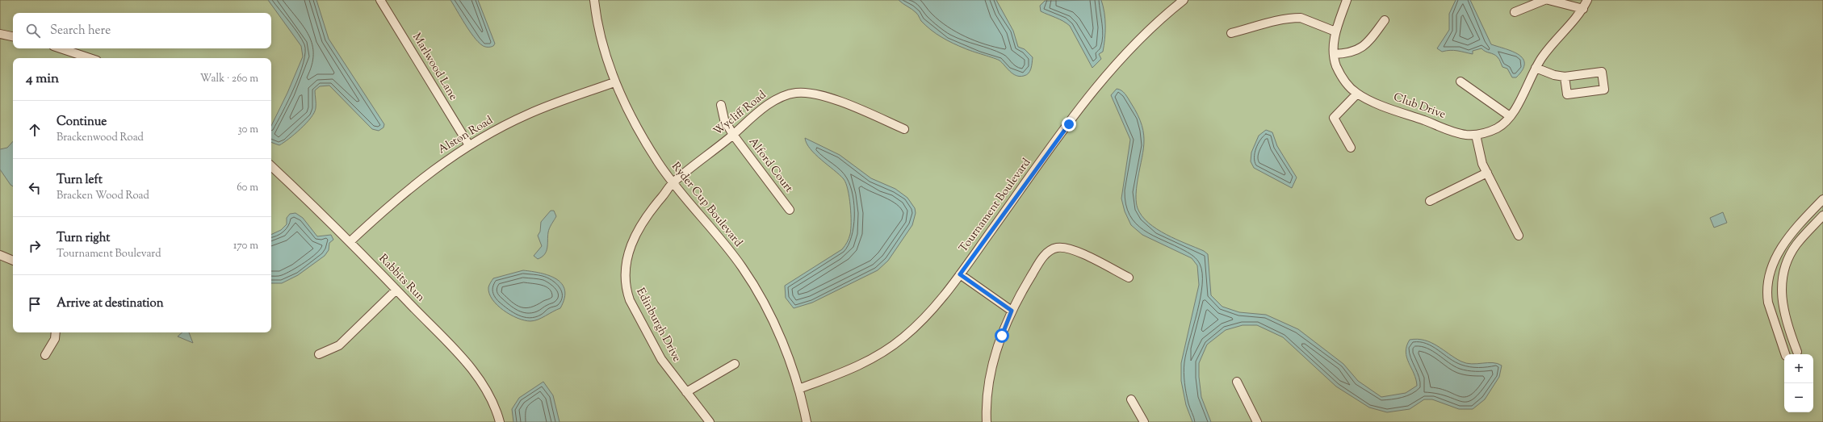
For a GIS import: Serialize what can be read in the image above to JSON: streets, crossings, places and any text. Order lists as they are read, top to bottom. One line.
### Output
{"streets":{"street":["Marlwood Lane","Club Drive","Wycliff Road","Alston Road","Alford Court","Ryder Cup Boulevard","Tournament Boulevard","Rabbits Run","Edinburgh Drive"]},"crossings":[["Marlwood Lane","Alston Road"],["Wycliff Road","Alford Court"],["Wycliff Road","Ryder Cup Boulevard"],["Wycliff Road","Edinburgh Drive"],["Alston Road","Ryder Cup Boulevard"],["Alston Road","Rabbits Run"],["Ryder Cup Boulevard","Tournament Boulevard"],["Ryder Cup Boulevard","Edinburgh Drive"]],"page":{"search":"Search here","heading":["4 min","Walk · 260 m"],"list":[["Continue","Brackenwood Road","30 m"],["Turn left","Bracken Wood Road","60 m"],["Turn right","Tournament Boulevard","170 m"],"Arrive at destination"],"map_buttons":["+","−"]}}
